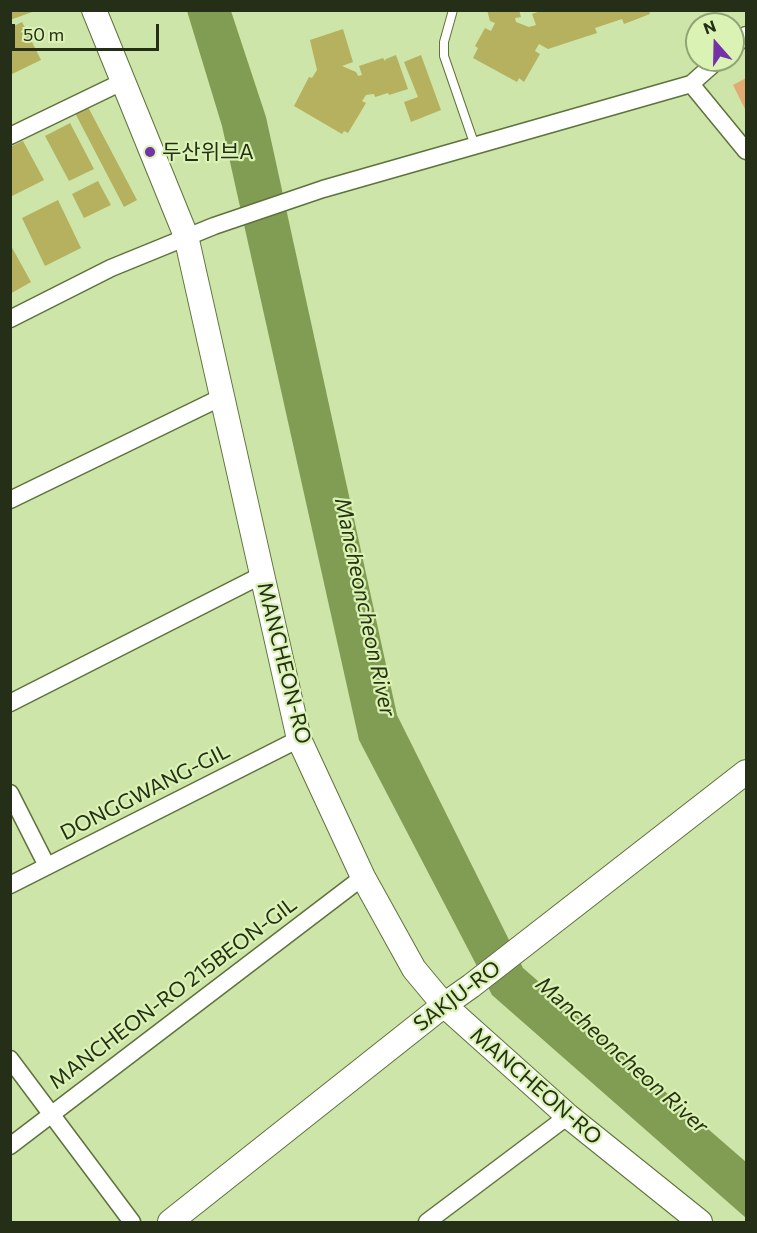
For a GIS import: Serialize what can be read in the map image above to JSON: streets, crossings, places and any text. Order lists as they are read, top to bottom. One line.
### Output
{"streets":{"street":["MANCHEON-RO","DONGGWANG-GIL","MANCHEON-RO 215BEON-GIL","SAKJU-RO"]},"crossings":[["MANCHEON-RO","DONGGWANG-GIL"],["MANCHEON-RO","MANCHEON-RO 215BEON-GIL"],["MANCHEON-RO","SAKJU-RO"]],"water":["Mancheoncheon River"],"places":["두산위브A"],"scale_bar":"50 m","north":"top"}
